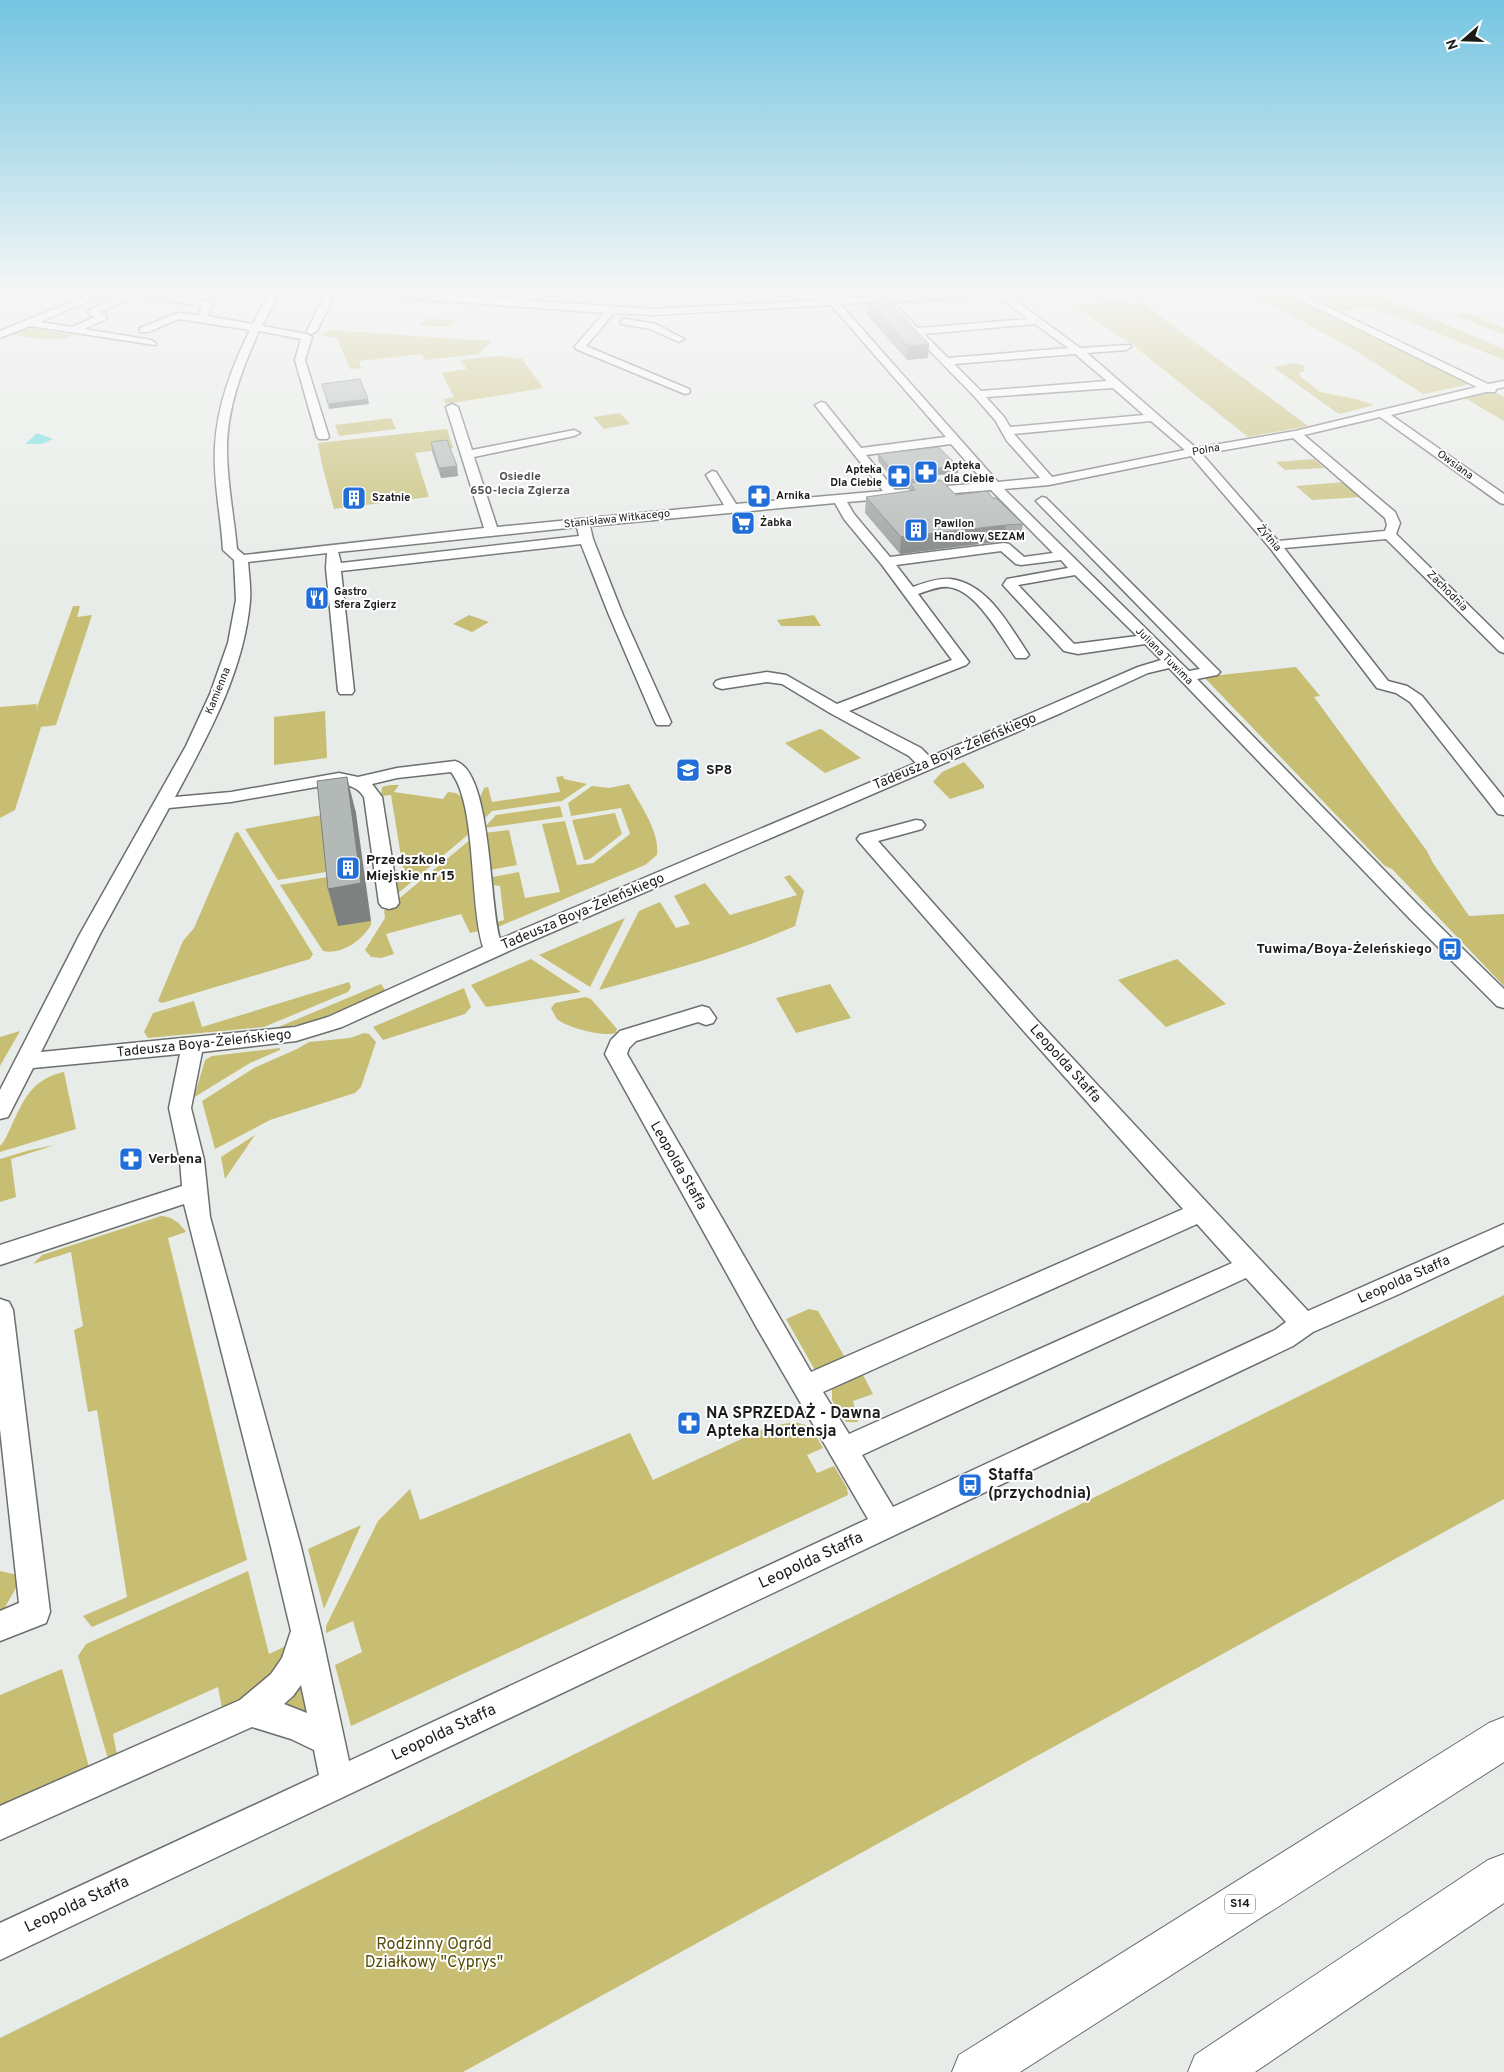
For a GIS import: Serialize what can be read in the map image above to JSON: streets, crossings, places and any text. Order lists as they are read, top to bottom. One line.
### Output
{"streets":{"highway":["S14"],"street":["Polna","Owsiana","Stanisława Witkacego","Żytnia","Zachodnia","Juliana Tuwima","Kamienna","Tadeusza Boya-Żeleńskiego","Leopolda Staffa"]},"crossings":[["Polna","Owsiana"],["Polna","Stanisława Witkacego"],["Polna","Żytnia"],["Polna","Juliana Tuwima"],["Stanisława Witkacego","Juliana Tuwima"],["Stanisława Witkacego","Kamienna"],["Juliana Tuwima","Tadeusza Boya-Żeleńskiego"],["Kamienna","Tadeusza Boya-Żeleńskiego"]],"districts":["Osiedle 650-lecia Zgierza"],"parks":["Rodzinny Ogród Działkowy \"Cyprys\""],"places":{"pharmacy":["Apteka dla Ciebie","Apteka Dla Ciebie","Arnika","Verbena","NA SPRZEDAŻ - Dawna Apteka Hortensja"],"building":["Szatnie","Pawilon Handlowy SEZAM","Przedszkole Miejskie nr 15"],"supermarket":["Żabka"],"restaurant":["Gastro Sfera Zgierz"],"school or university":["SP8"],"bus stop":["Tuwima/Boya-Żeleńskiego","Staffa (przychodnia)"]},"north":"left"}
